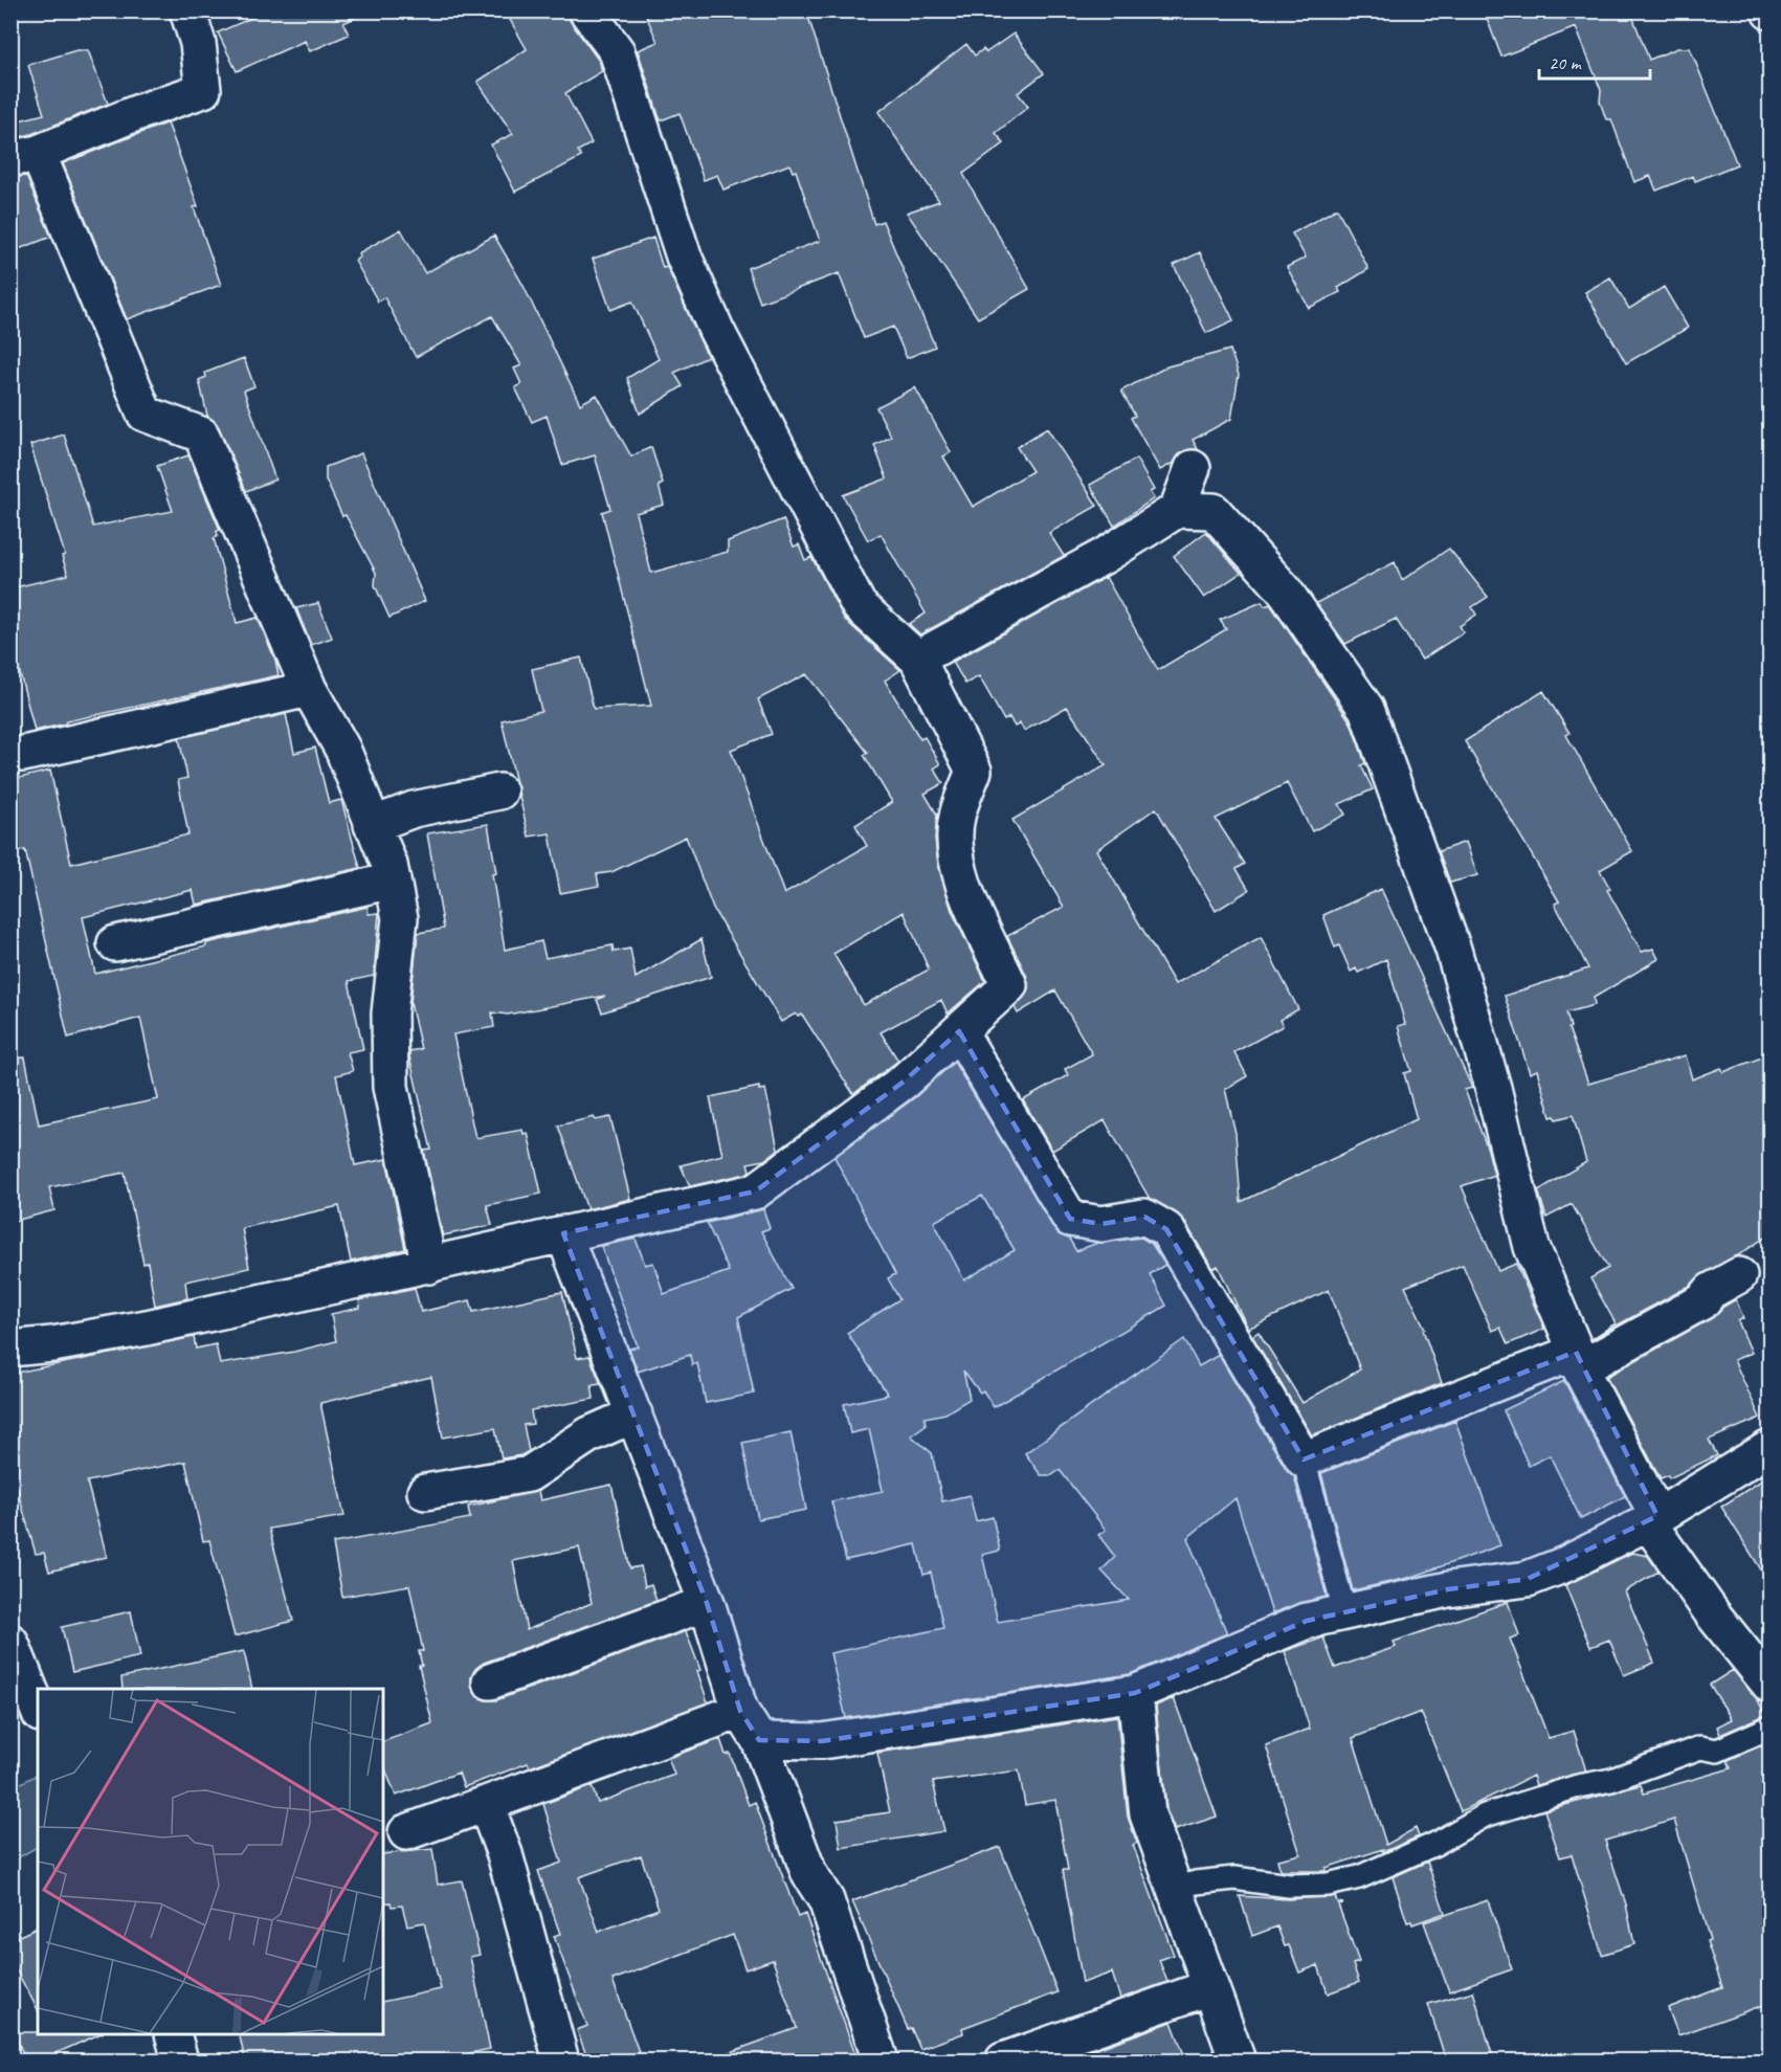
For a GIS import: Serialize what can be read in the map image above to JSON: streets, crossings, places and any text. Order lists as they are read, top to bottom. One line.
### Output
{"scale_bar":"20 m"}
